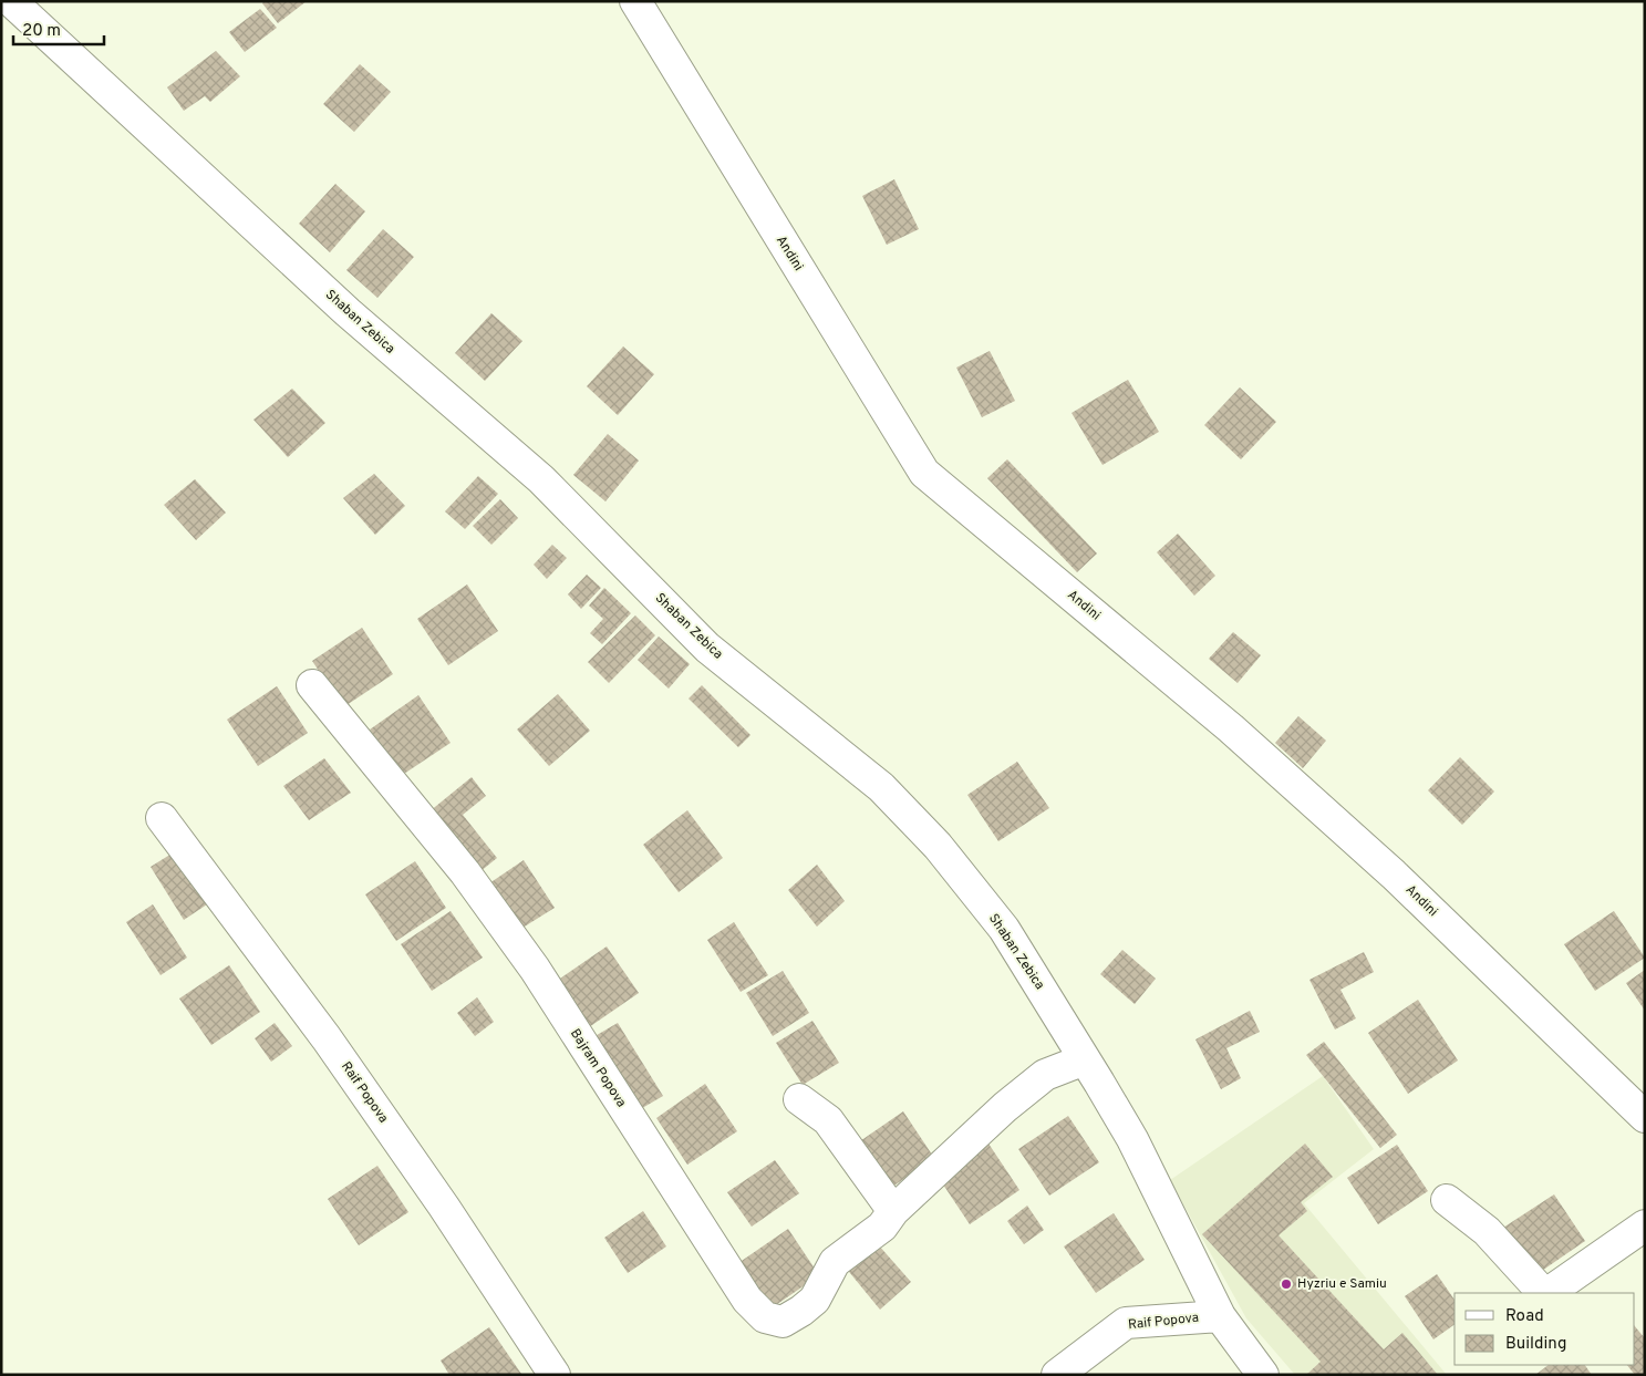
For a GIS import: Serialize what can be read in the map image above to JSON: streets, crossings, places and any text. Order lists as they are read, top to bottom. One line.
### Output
{"streets":{"street":["Andini","Shaban Zebica","Bajram Popova","Raif Popova"]},"crossings":[["Shaban Zebica","Bajram Popova"],["Shaban Zebica","Raif Popova"]],"places":["Hyzriu e Samiu"],"legend":["Road","Building"],"scale_bar":"20 m"}
